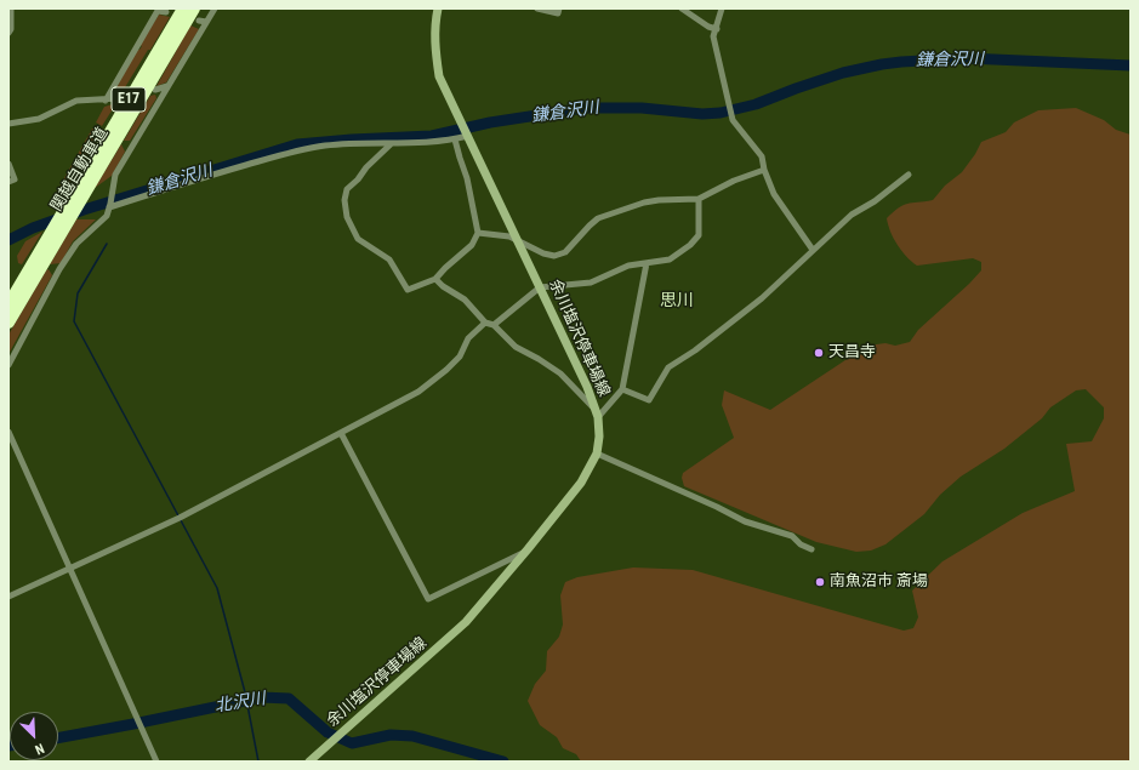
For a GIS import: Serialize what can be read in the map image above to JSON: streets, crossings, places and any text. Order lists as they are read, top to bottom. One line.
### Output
{"streets":{"highway":["E17","関越自動車道"],"main road":["余川塩沢停車場線"]},"districts":["思川"],"water":["鎌倉沢川","北沢川"],"places":["天昌寺","南魚沼市 斎場"],"north":"bottom right"}
